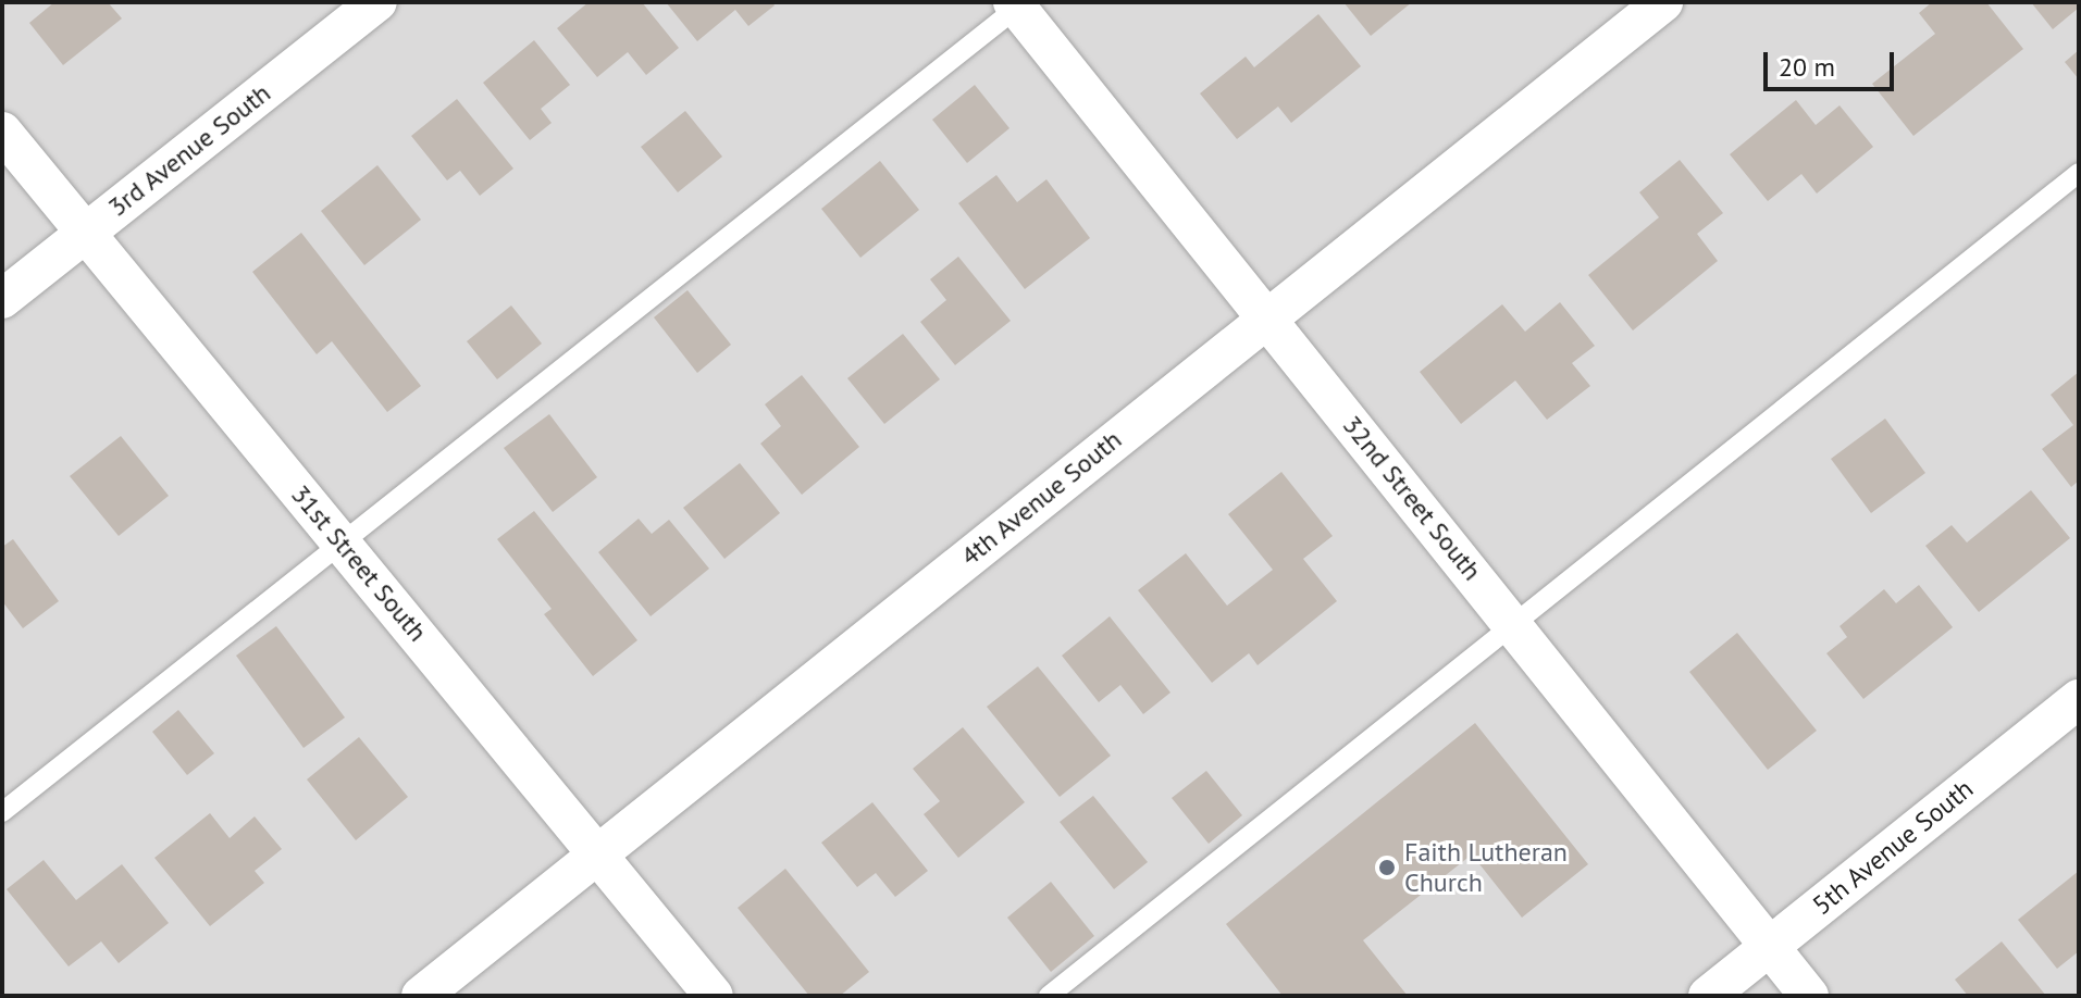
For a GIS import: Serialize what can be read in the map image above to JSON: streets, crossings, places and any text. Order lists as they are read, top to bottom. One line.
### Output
{"streets":{"street":["3rd Avenue South","4th Avenue South","32nd Street South","31st Street South","5th Avenue South"]},"crossings":[["3rd Avenue South","31st Street South"],["4th Avenue South","32nd Street South"],["4th Avenue South","31st Street South"],["32nd Street South","5th Avenue South"]],"places":["Faith Lutheran Church"],"scale_bar":"20 m"}
